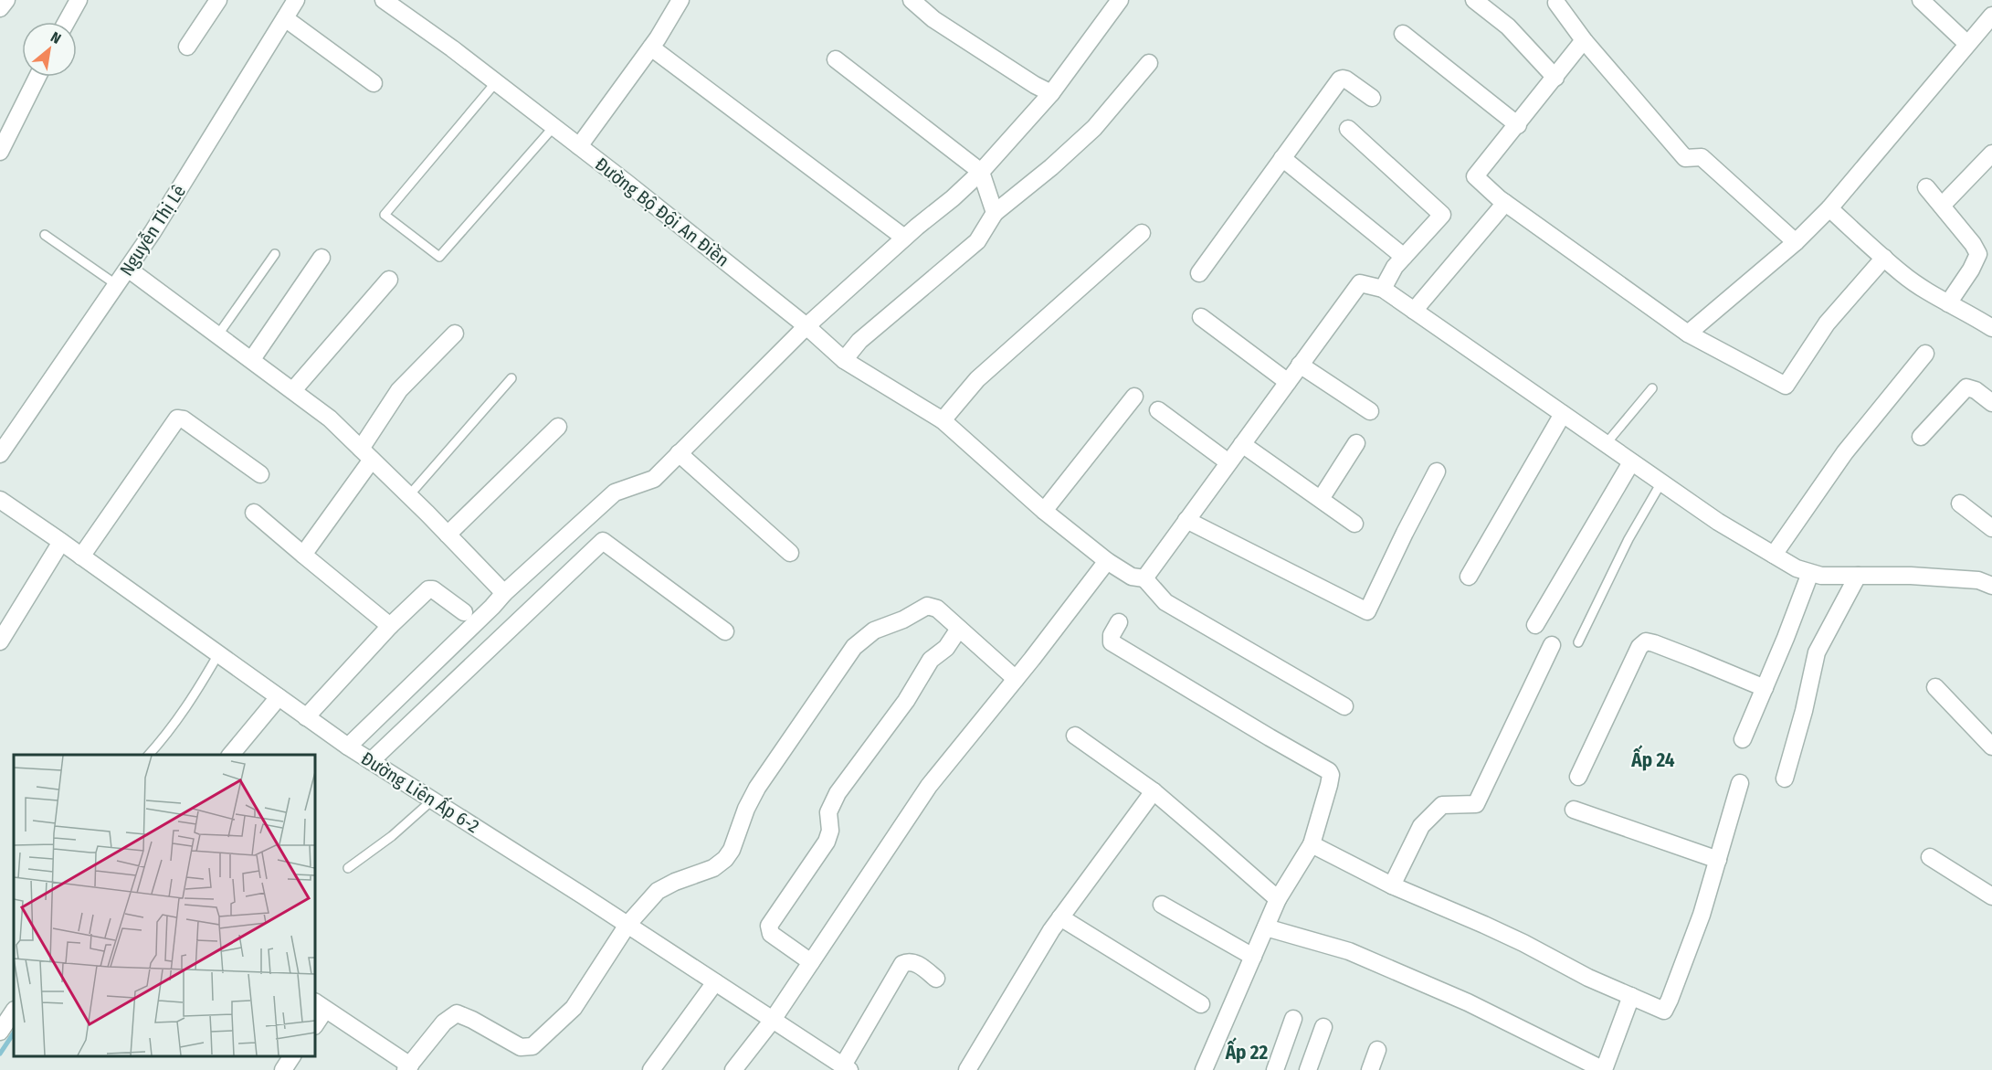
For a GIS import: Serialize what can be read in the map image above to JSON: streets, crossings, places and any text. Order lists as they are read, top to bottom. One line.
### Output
{"streets":{"street":["Đường Bộ Đội An Điền","Nguyễn Thị Lê","Đường Liên Ấp 6-2"]},"districts":["Ấp 24","Ấp 22"],"north":"top right"}
